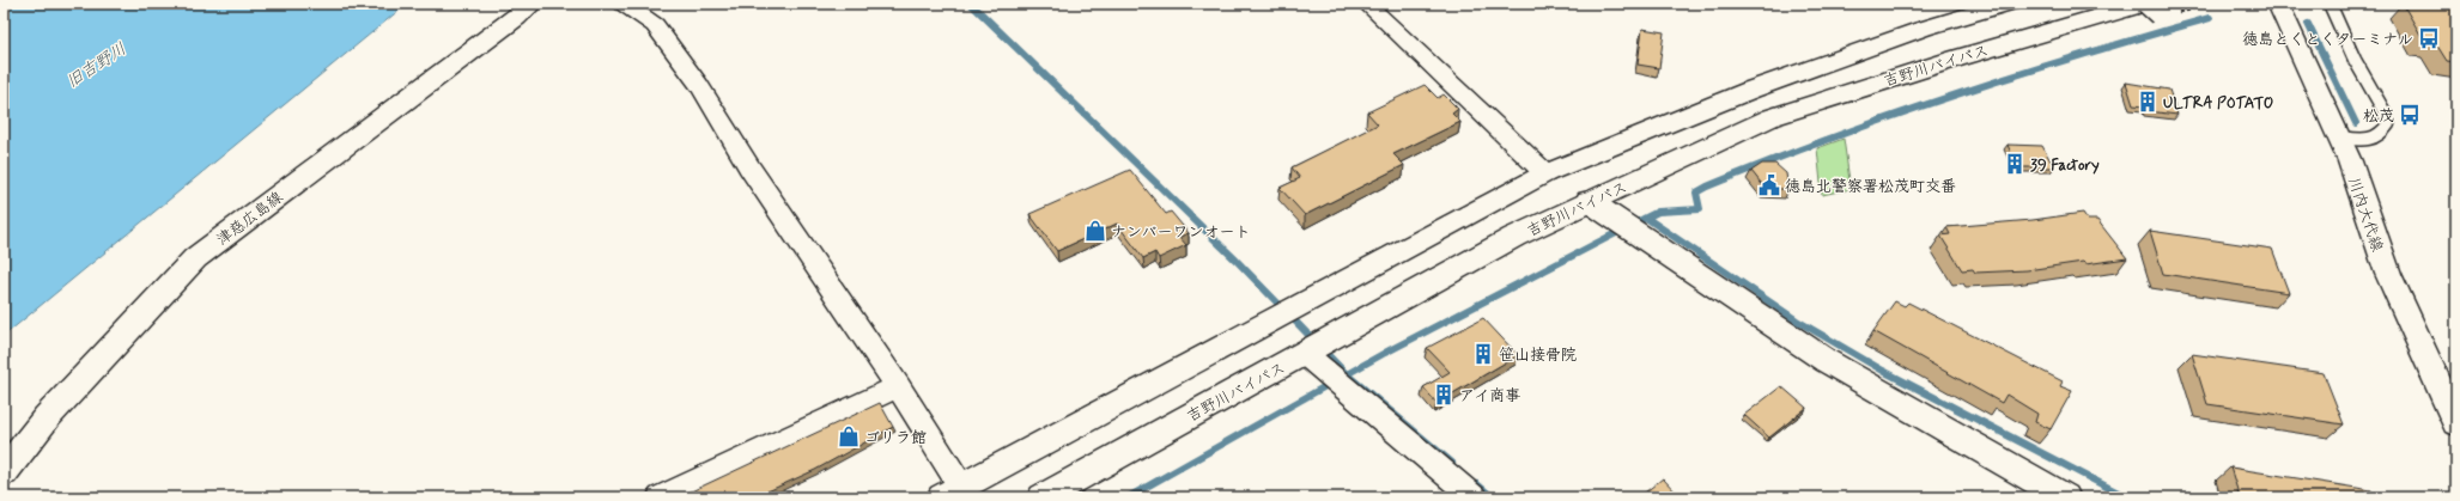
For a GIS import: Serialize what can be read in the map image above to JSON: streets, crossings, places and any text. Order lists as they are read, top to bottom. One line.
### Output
{"streets":{"main road":["吉野川バイパス","川内大代線","津慈広島線"]},"water":["旧吉野川"],"places":{"bus stop":["徳島とくとくターミナル","松茂"],"building":["ULTRA POTATO","39 Factory","笹山接骨院","アイ商事"],"public building":["徳島北警察署松茂町交番"],"shop":["ナンバーワンオート","ゴリラ館"]}}
